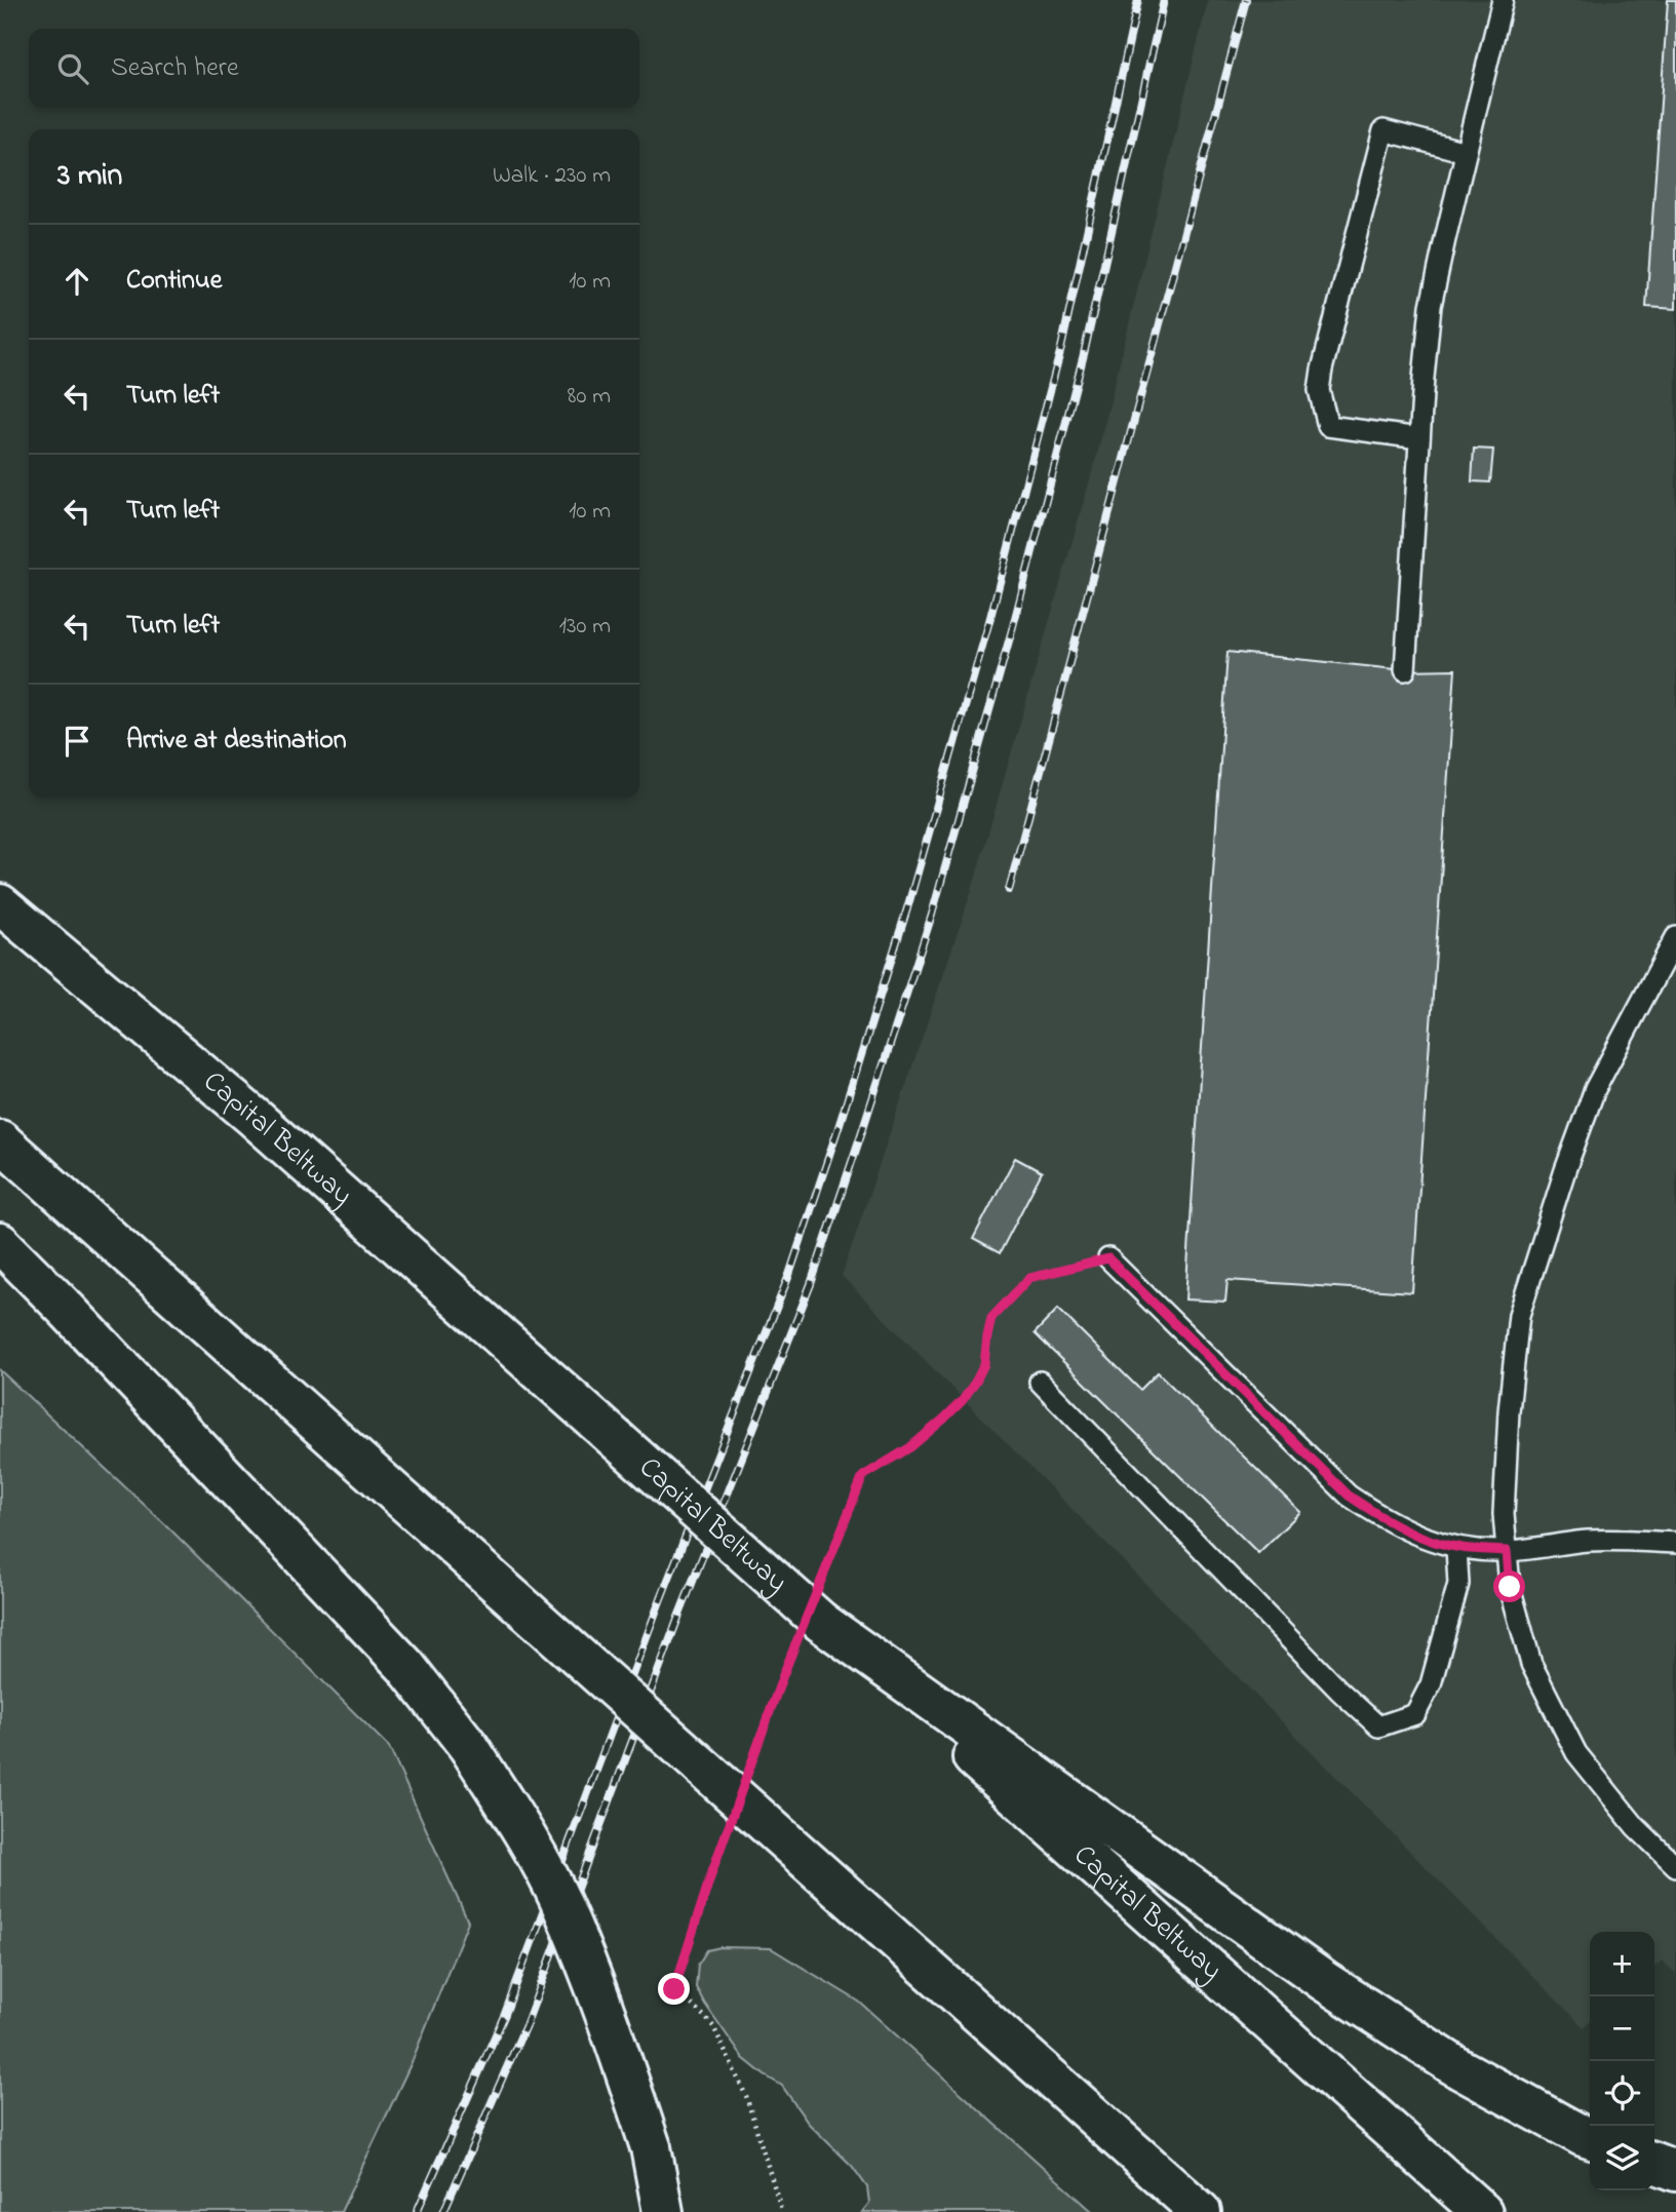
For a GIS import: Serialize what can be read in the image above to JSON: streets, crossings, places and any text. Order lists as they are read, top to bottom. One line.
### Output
{"streets":{"highway":["Capital Beltway"]},"page":{"search":"Search here","heading":["3 min","Walk · 230 m"],"list":[["Continue","10 m"],["Turn left","80 m"],["Turn left","10 m"],["Turn left","130 m"],"Arrive at destination"],"map_buttons":["+","−"]}}
